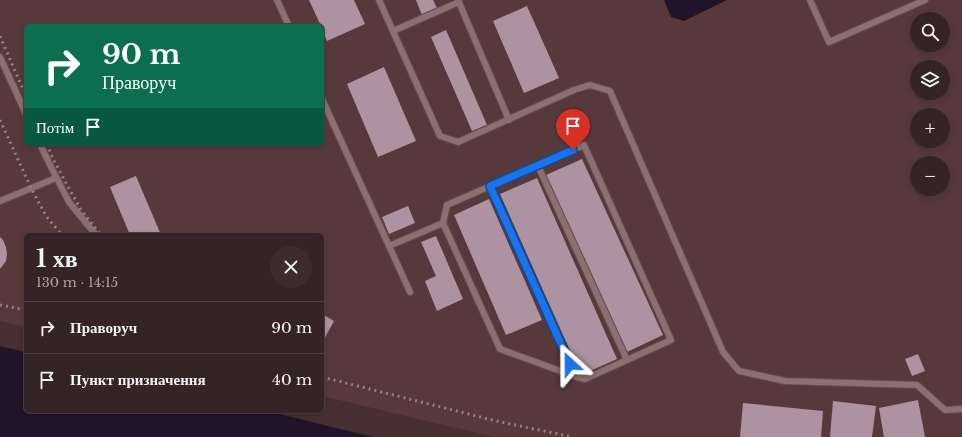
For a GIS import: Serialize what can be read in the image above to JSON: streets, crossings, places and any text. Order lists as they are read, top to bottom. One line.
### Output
{"page":{"map_buttons":["+","−"],"turn":["90 m","Праворуч"],"then":"Потім","heading":["1 хв","130 m · 14:15"],"list":[{"name":"Праворуч","value":"90 m"},{"name":"Пункт призначення","value":"40 m"}]}}
